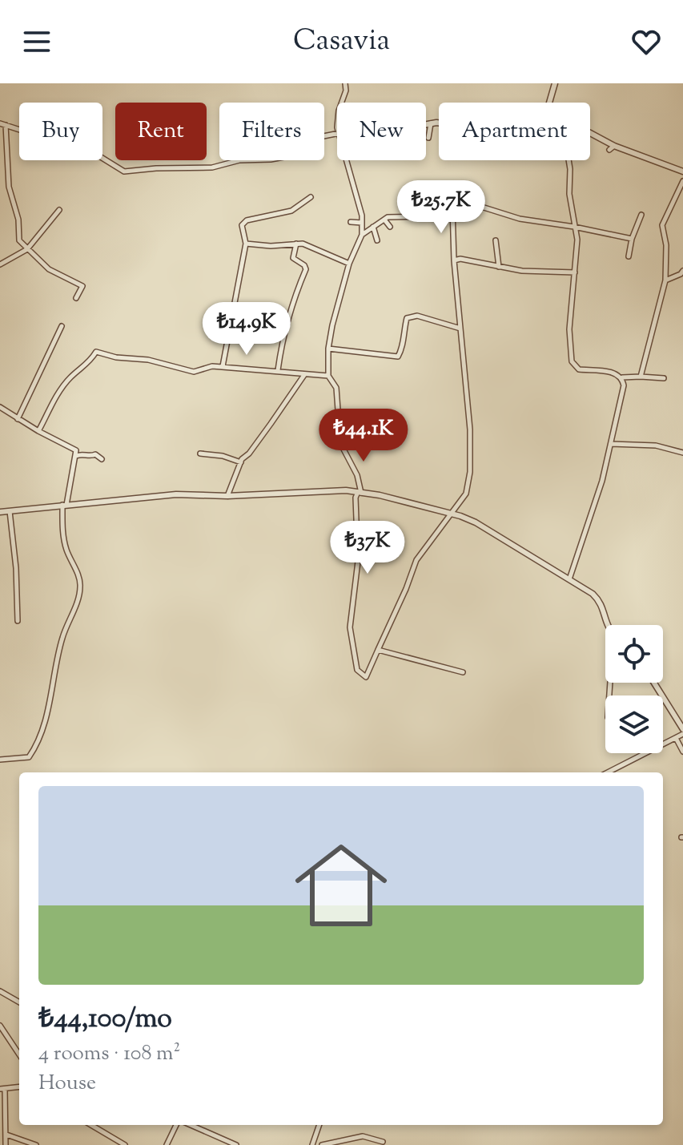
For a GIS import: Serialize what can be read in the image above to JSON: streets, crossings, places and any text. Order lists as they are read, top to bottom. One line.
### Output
{"page":{"header":"Casavia","chip":["Buy","Rent","Filters","New","Apartment"],"price":["₺25.7K","₺14.9K","₺44.1K","₺37K"],"list":[{"name":"₺44,100/mo","note":"4 rooms · 108 m² · House"}]}}
